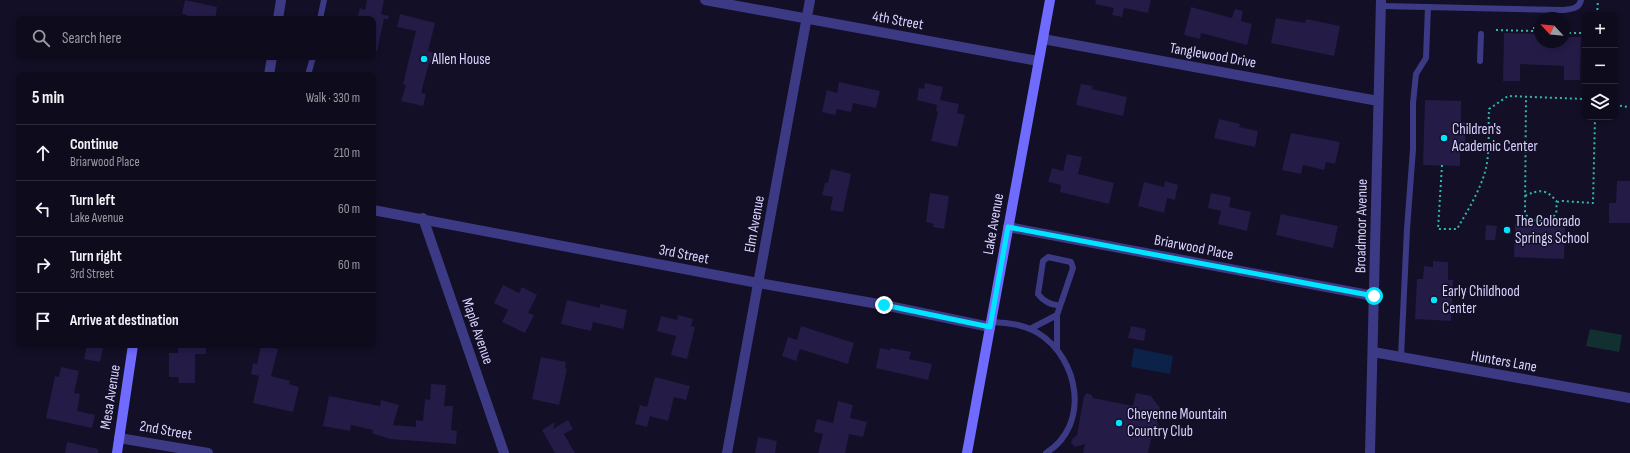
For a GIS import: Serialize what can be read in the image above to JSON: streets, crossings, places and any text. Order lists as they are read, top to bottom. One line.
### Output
{"streets":{"main road":["Lake Avenue","Mesa Avenue"],"street":["4th Street","Tanglewood Drive","Elm Avenue","Broadmoor Avenue","Briarwood Place","3rd Street","Maple Avenue","Hunters Lane","2nd Street"]},"crossings":[["4th Street","Elm Avenue"],["4th Street","Lake Avenue"],["Tanglewood Drive","Lake Avenue"],["Tanglewood Drive","Broadmoor Avenue"],["Elm Avenue","3rd Street"],["Lake Avenue","Briarwood Place"],["Lake Avenue","3rd Street"],["Broadmoor Avenue","Briarwood Place"],["Broadmoor Avenue","Hunters Lane"],["3rd Street","Maple Avenue"],["Mesa Avenue","2nd Street"]],"places":["Allen House","Children's Academic Center","The Colorado Springs School","Early Childhood Center","Cheyenne Mountain Country Club"],"north":"top left","page":{"map_buttons":["+","−"],"search":"Search here","heading":["5 min","Walk · 330 m"],"list":[["Continue","Briarwood Place","210 m"],["Turn left","Lake Avenue","60 m"],["Turn right","3rd Street","60 m"],"Arrive at destination"]}}
